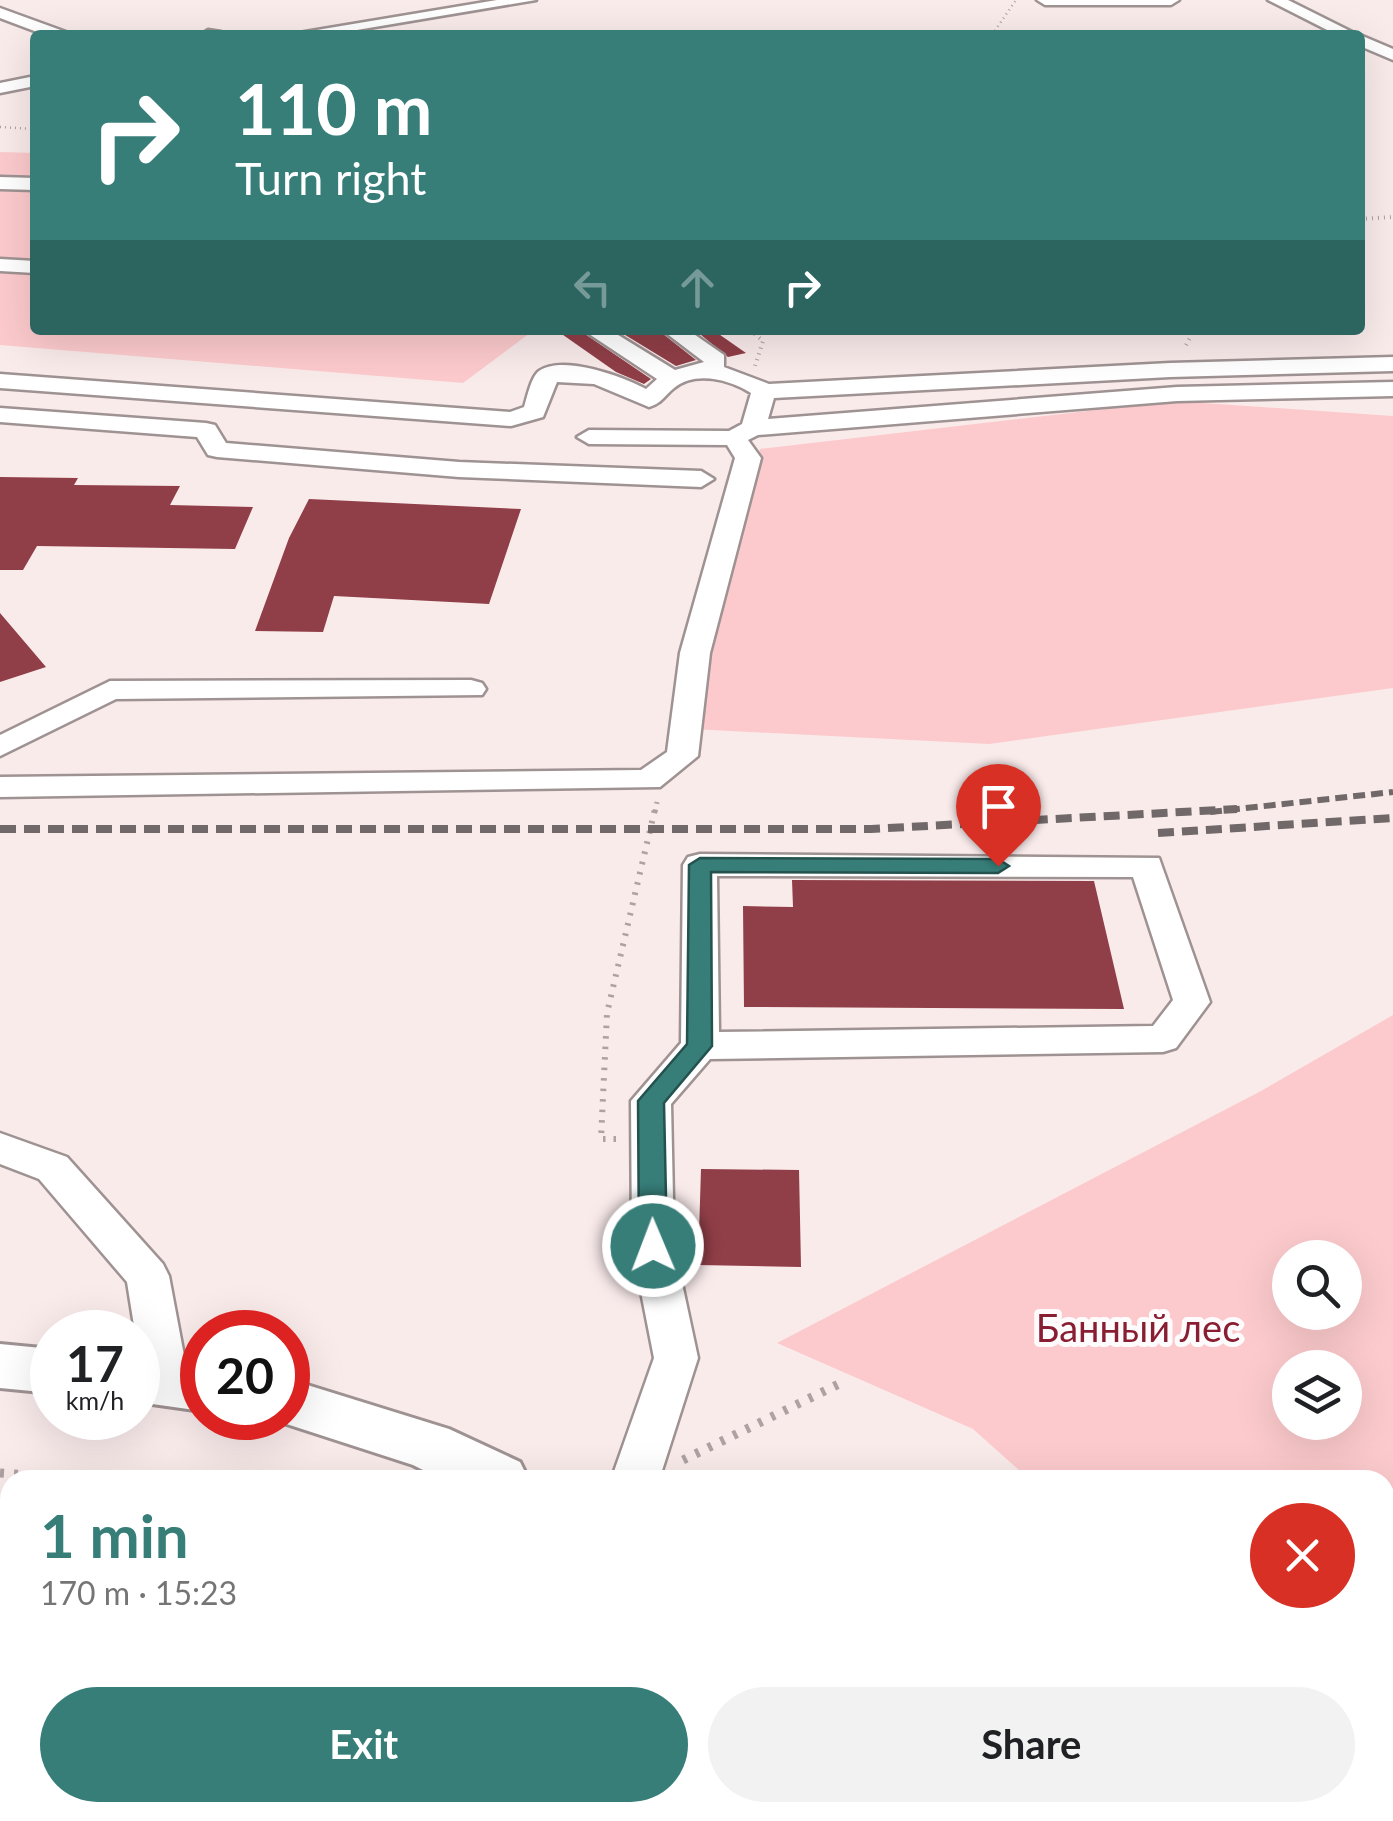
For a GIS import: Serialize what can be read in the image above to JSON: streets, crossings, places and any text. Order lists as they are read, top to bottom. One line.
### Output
{"parks":["Банный лес"],"page":{"turn":["110 m","Turn right"],"speed":"17 km/h","limit":"20","heading":["1 min","170 m · 15:23"],"buttons":["Exit","Share"]}}
